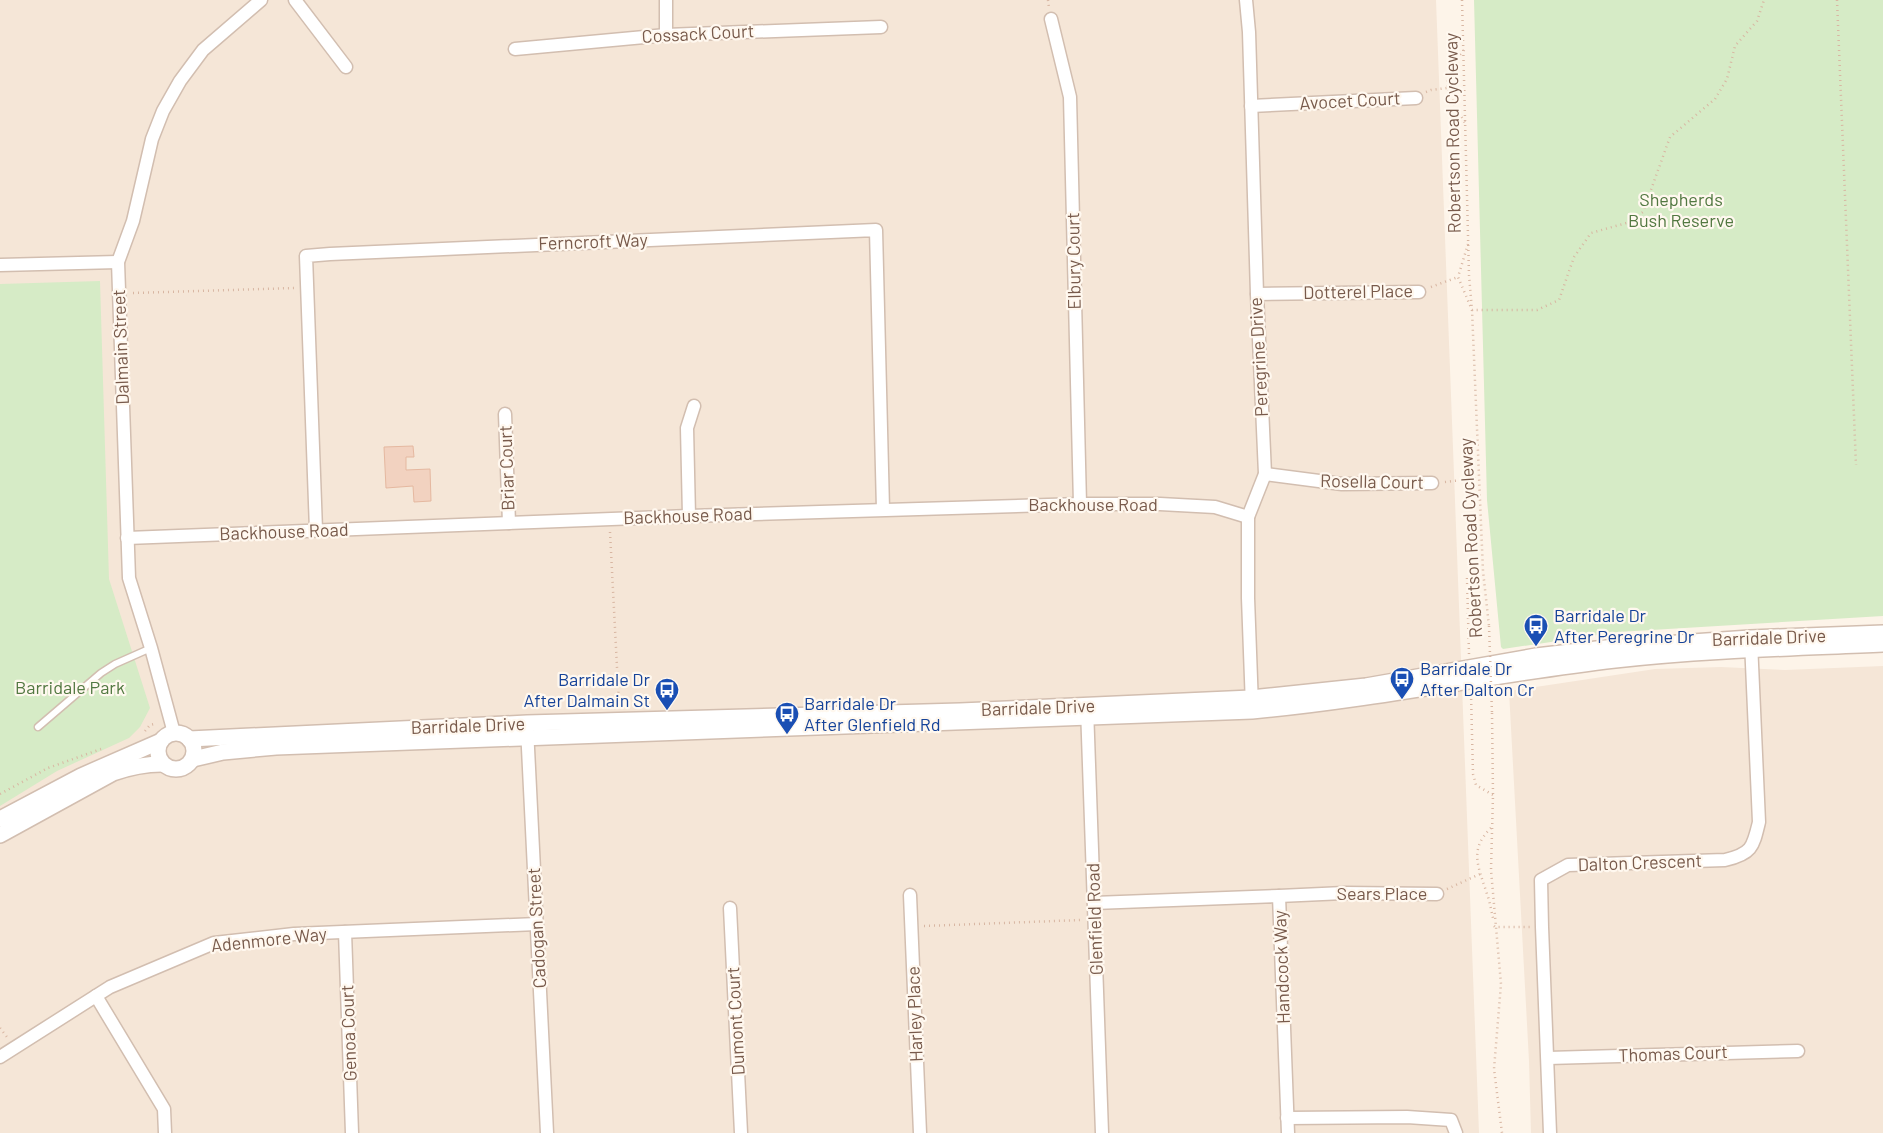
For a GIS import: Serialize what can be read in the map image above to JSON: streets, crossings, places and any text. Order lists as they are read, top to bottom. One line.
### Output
{"streets":{"street":["Cossack Court","Avocet Court","Ferncroft Way","Elbury Court","Dotterel Place","Dalmain Street","Peregrine Drive","Briar Court","Rosella Court","Backhouse Road","Barridale Drive","Dalton Crescent","Sears Place","Glenfield Road","Cadogan Street","Adenmore Way","Handcock Way","Harley Place","Dumont Court","Genoa Court","Thomas Court"],"path":["Robertson Road Cycleway"]},"crossings":[["Avocet Court","Peregrine Drive"],["Robertson Road Cycleway","Rosella Court"],["Ferncroft Way","Backhouse Road"],["Elbury Court","Backhouse Road"],["Dotterel Place","Peregrine Drive"],["Dalmain Street","Backhouse Road"],["Dalmain Street","Barridale Drive"],["Peregrine Drive","Rosella Court"],["Peregrine Drive","Backhouse Road"],["Peregrine Drive","Barridale Drive"],["Briar Court","Backhouse Road"],["Barridale Drive","Dalton Crescent"],["Barridale Drive","Glenfield Road"],["Barridale Drive","Cadogan Street"],["Dalton Crescent","Thomas Court"],["Sears Place","Handcock Way"],["Glenfield Road","Handcock Way"],["Cadogan Street","Adenmore Way"],["Adenmore Way","Genoa Court"]],"parks":["Shepherds Bush Reserve","Barridale Park"],"places":{"bus stop":["Barridale Dr After Peregrine Dr","Barridale Dr After Dalton Cr","Barridale Dr After Dalmain St","Barridale Dr After Glenfield Rd"]}}
